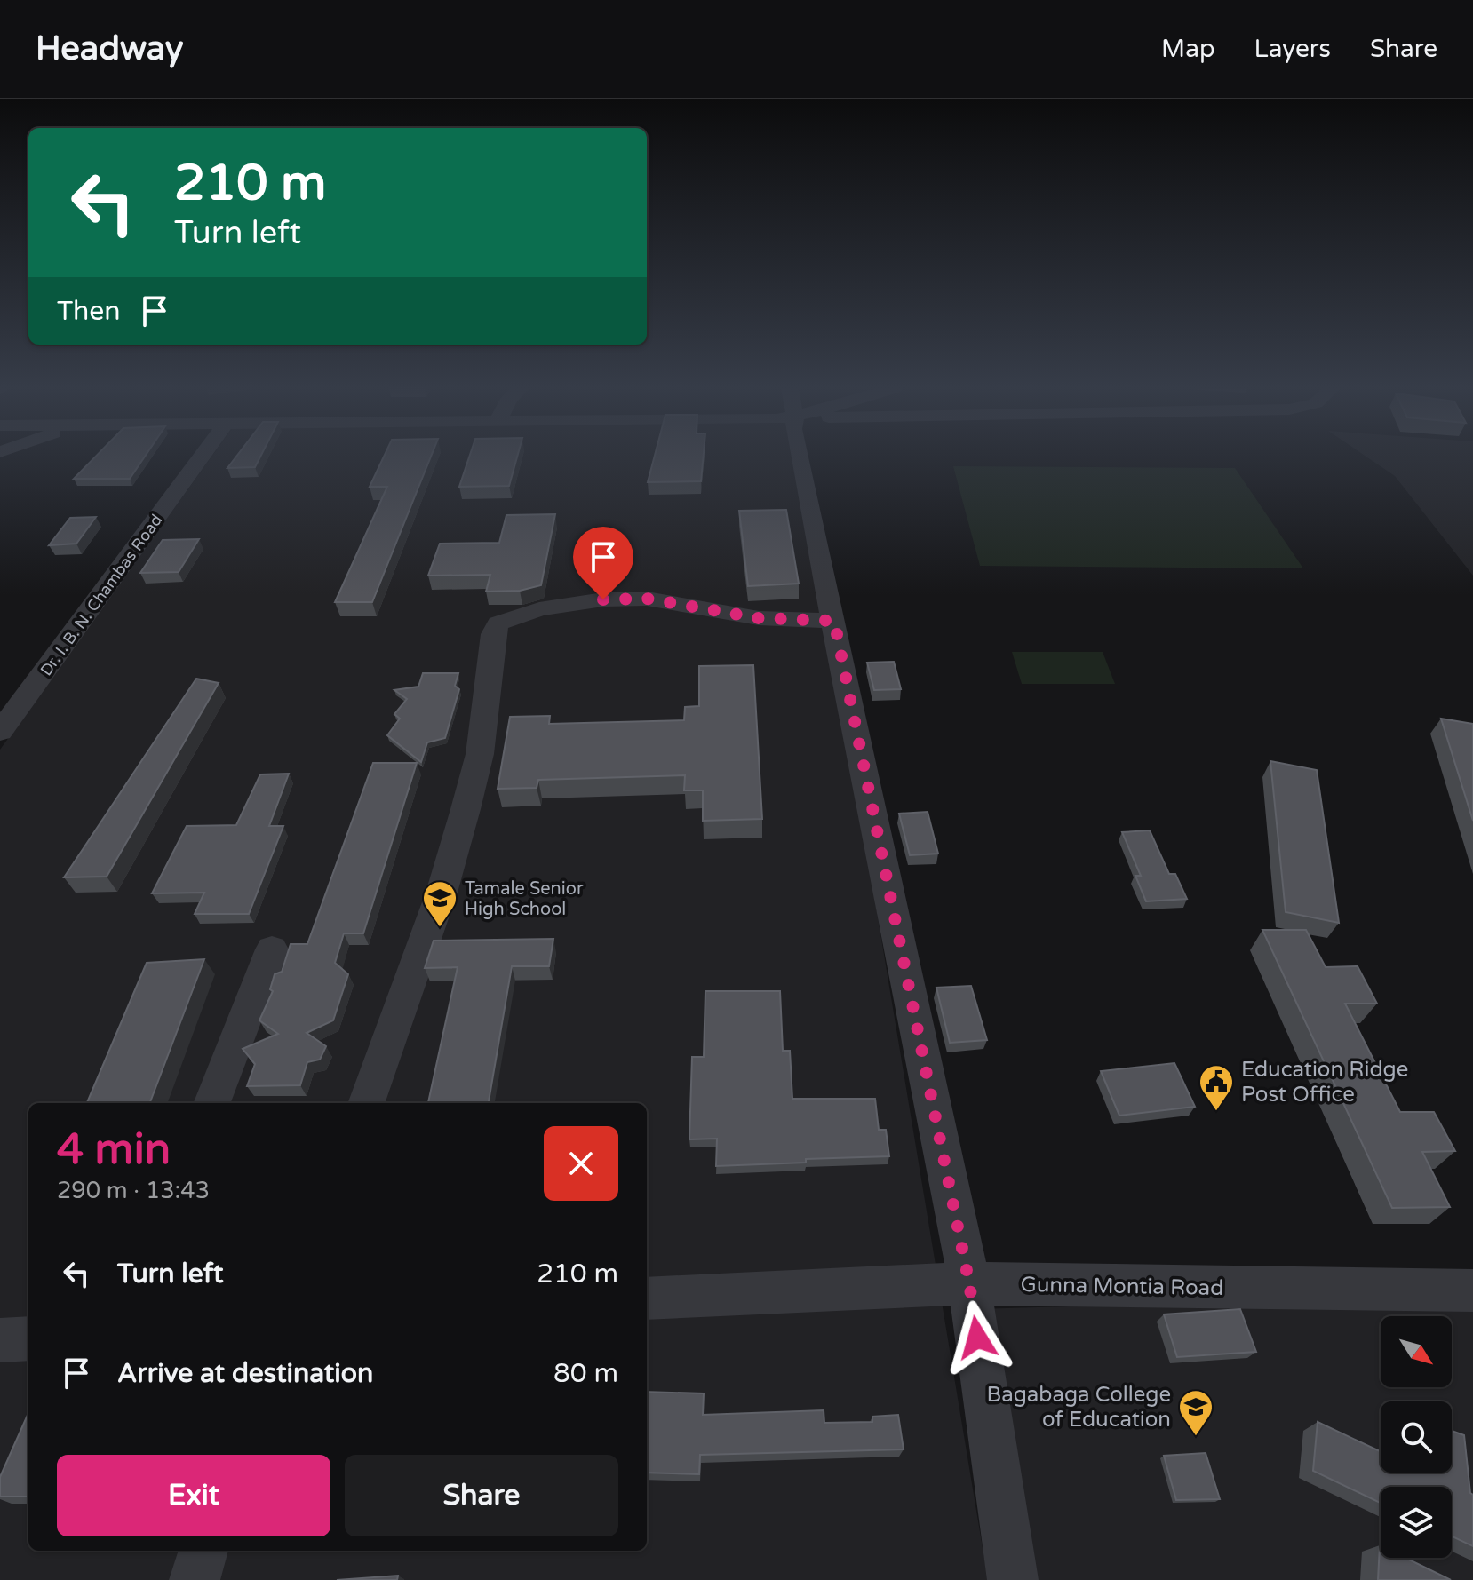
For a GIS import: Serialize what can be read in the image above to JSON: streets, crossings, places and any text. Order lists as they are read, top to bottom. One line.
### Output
{"streets":{"street":["Dr. I. B. N. Chambas Road","Gunna Montia Road"]},"places":{"school or university":["Tamale Senior High School","Bagabaga College of Education"],"public building":["Education Ridge Post Office"]},"north":"bottom right","page":{"header":"Headway","nav":["Map","Layers","Share"],"turn":["210 m","Turn left"],"then":"Then","heading":["4 min","290 m · 13:43"],"list":[{"name":"Turn left","value":"210 m"},{"name":"Arrive at destination","value":"80 m"}],"buttons":["Exit","Share"]}}
